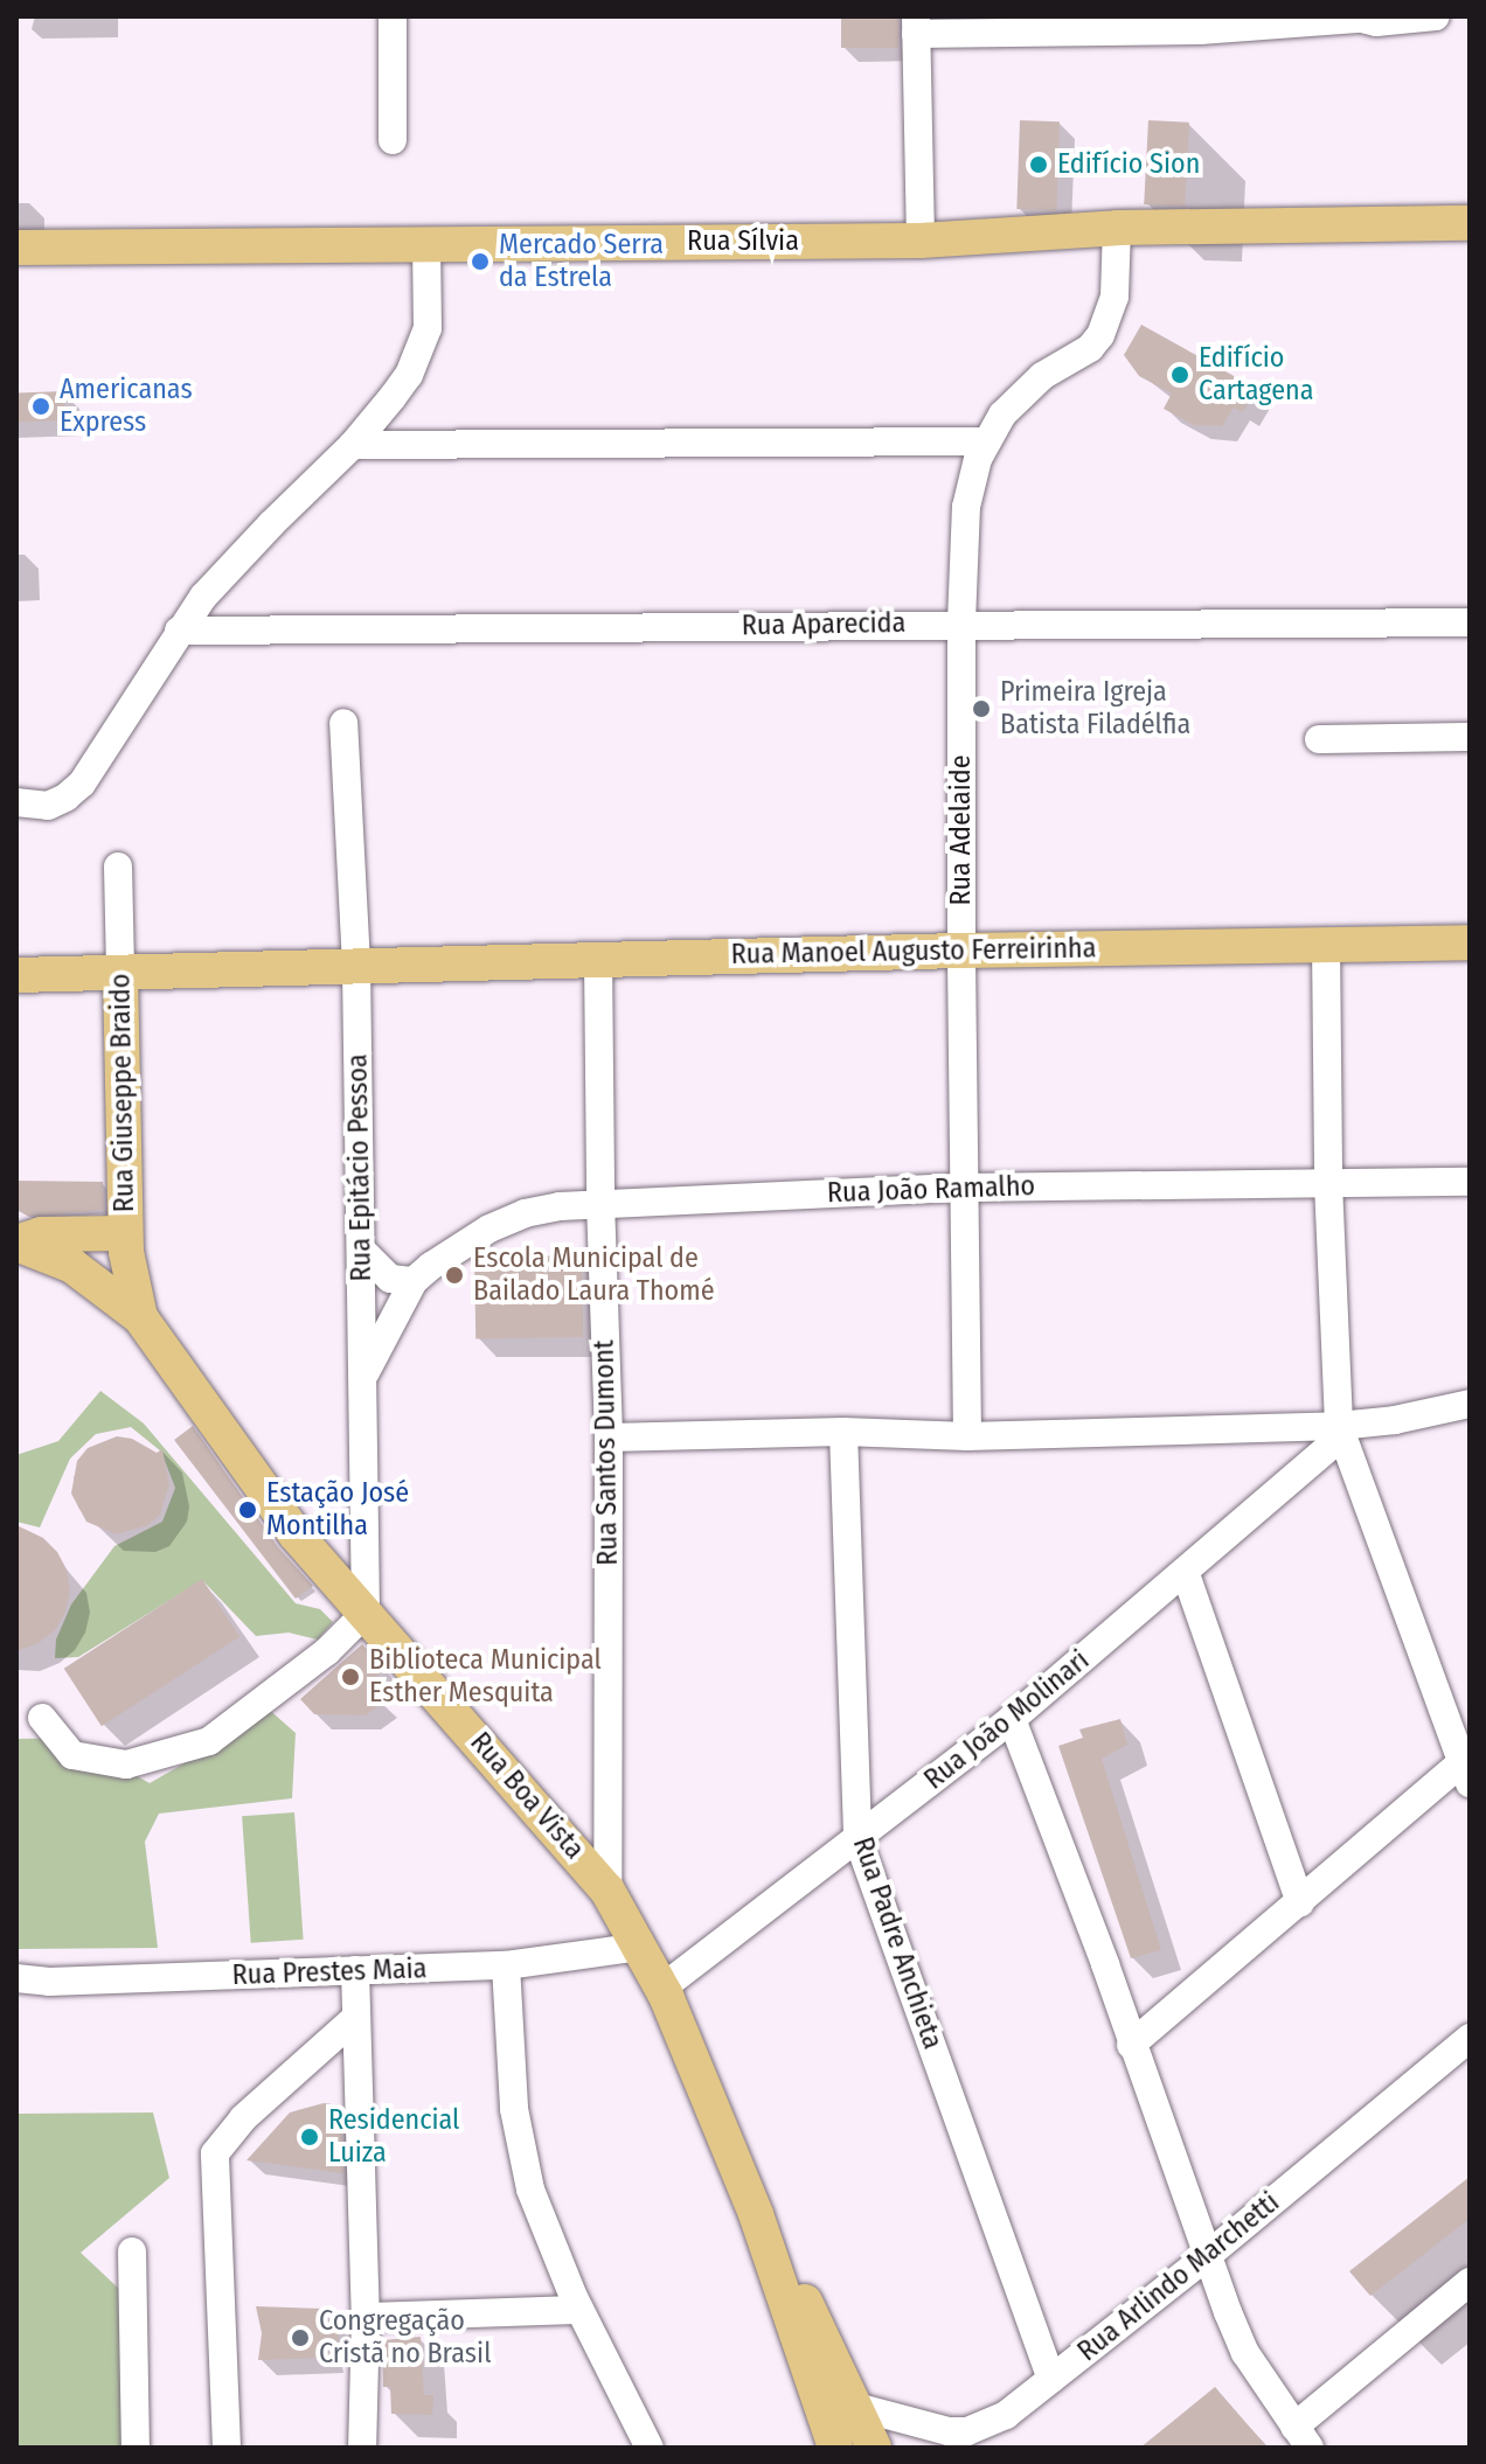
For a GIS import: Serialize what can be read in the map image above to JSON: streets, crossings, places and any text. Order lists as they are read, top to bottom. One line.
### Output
{"streets":{"main road":["Rua Sílvia","Rua Manoel Augusto Ferreirinha","Rua Giuseppe Braido","Rua Boa Vista"],"street":["Rua Aparecida","Rua Adelaide","Rua Epitácio Pessoa","Rua João Ramalho","Rua Santos Dumont","Rua João Molinari","Rua Padre Anchieta","Rua Prestes Maia","Rua Arlindo Marchetti"]},"crossings":[["Rua Sílvia","Rua Adelaide"],["Rua Aparecida","Rua Adelaide"],["Rua Adelaide","Rua Manoel Augusto Ferreirinha"],["Rua Adelaide","Rua João Ramalho"],["Rua Manoel Augusto Ferreirinha","Rua Giuseppe Braido"],["Rua Manoel Augusto Ferreirinha","Rua Epitácio Pessoa"],["Rua Manoel Augusto Ferreirinha","Rua Santos Dumont"],["Rua Giuseppe Braido","Rua Boa Vista"],["Rua Epitácio Pessoa","Rua João Ramalho"],["Rua Epitácio Pessoa","Rua Boa Vista"],["Rua João Ramalho","Rua Santos Dumont"],["Rua Santos Dumont","Rua Boa Vista"],["Rua João Molinari","Rua Boa Vista"],["Rua João Molinari","Rua Padre Anchieta"],["Rua Boa Vista","Rua Prestes Maia"],["Rua Boa Vista","Rua Arlindo Marchetti"],["Rua Padre Anchieta","Rua Arlindo Marchetti"]],"places":["Edifício Sion","Mercado Serra da Estrela","Edifício Cartagena","Americanas Express","Primeira Igreja Batista Filadélfia","Escola Municipal de Bailado Laura Thomé","Estação José Montilha","Biblioteca Municipal Esther Mesquita","Residencial Luiza","Congregação Cristã no Brasil"]}
